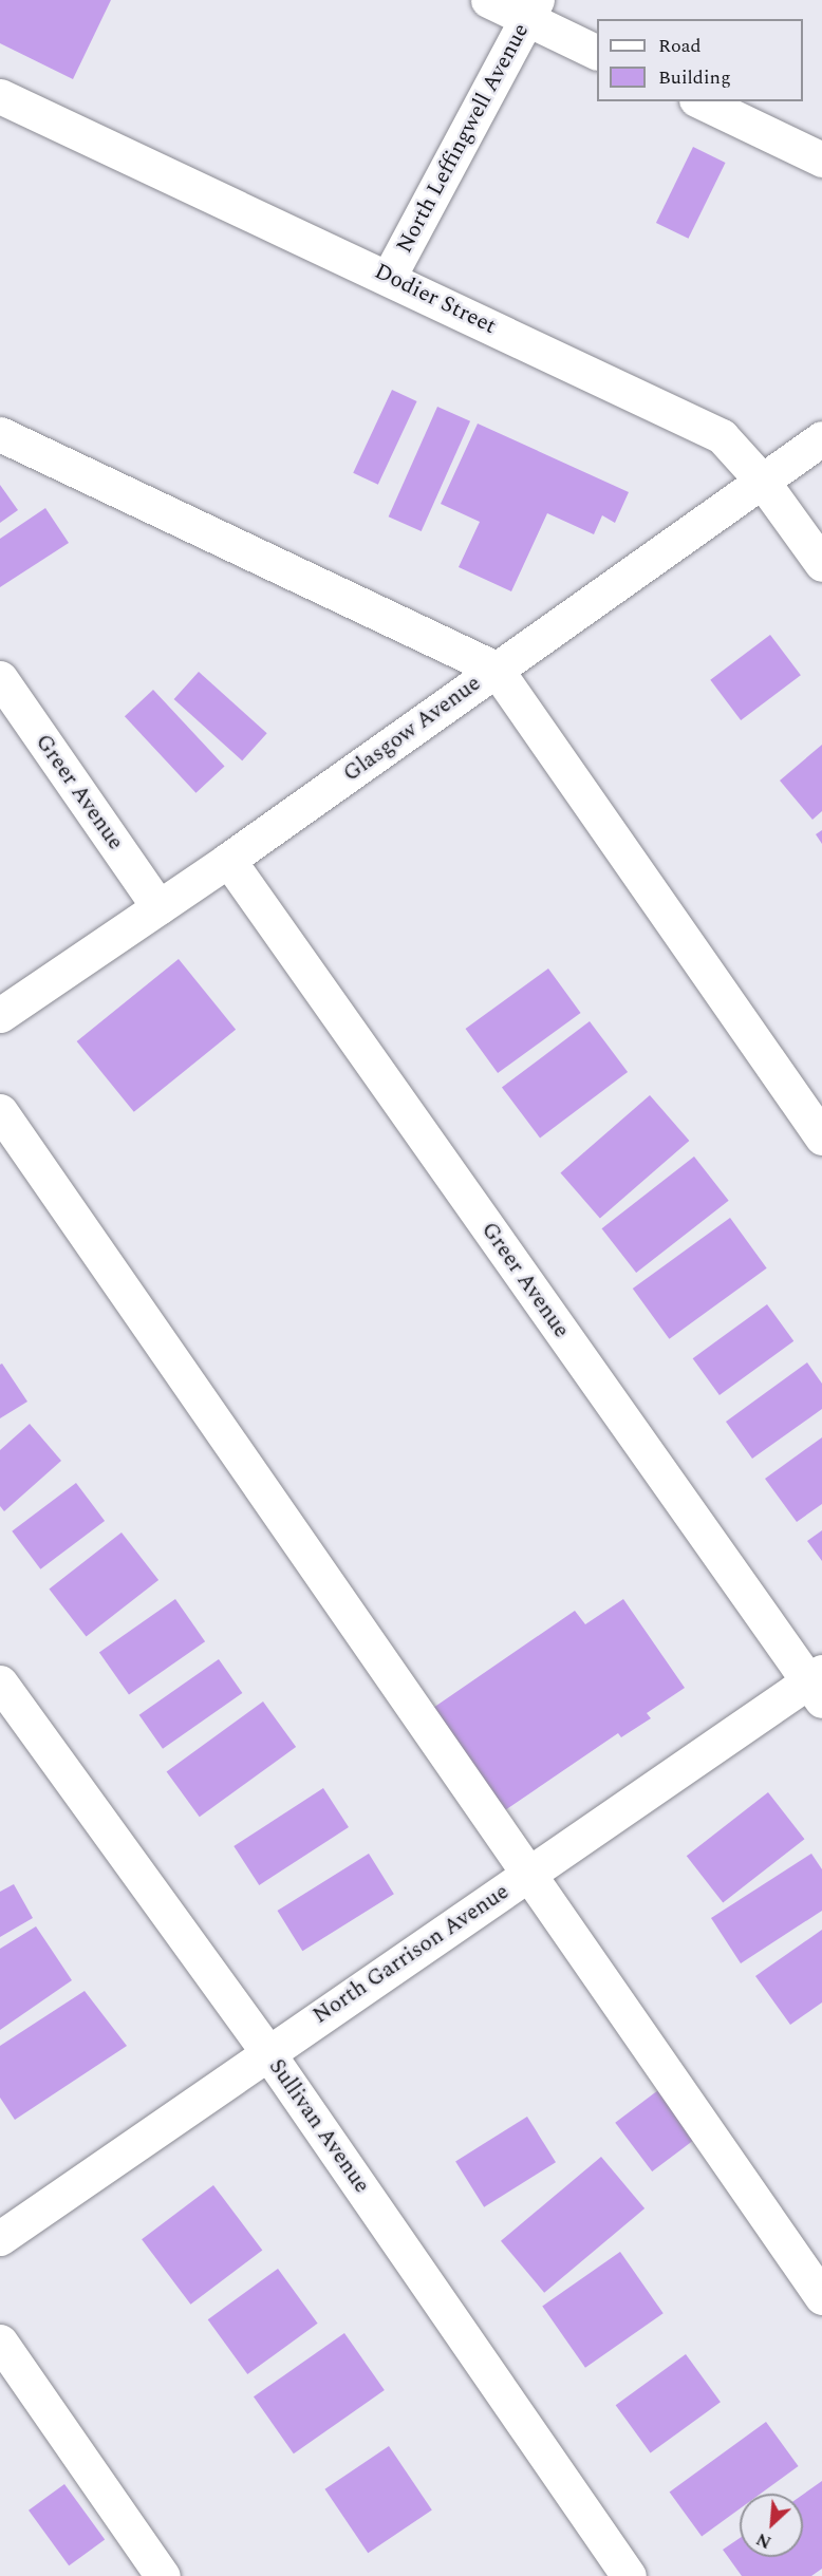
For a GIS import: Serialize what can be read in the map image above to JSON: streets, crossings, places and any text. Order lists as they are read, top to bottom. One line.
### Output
{"streets":{"street":["North Leffingwell Avenue","Dodier Street","Glasgow Avenue","Greer Avenue","North Garrison Avenue","Sullivan Avenue"]},"crossings":[["North Leffingwell Avenue","Dodier Street"],["Dodier Street","Glasgow Avenue"],["Glasgow Avenue","Greer Avenue"],["Greer Avenue","North Garrison Avenue"],["North Garrison Avenue","Sullivan Avenue"]],"legend":["Road","Building"],"north":"bottom left"}
